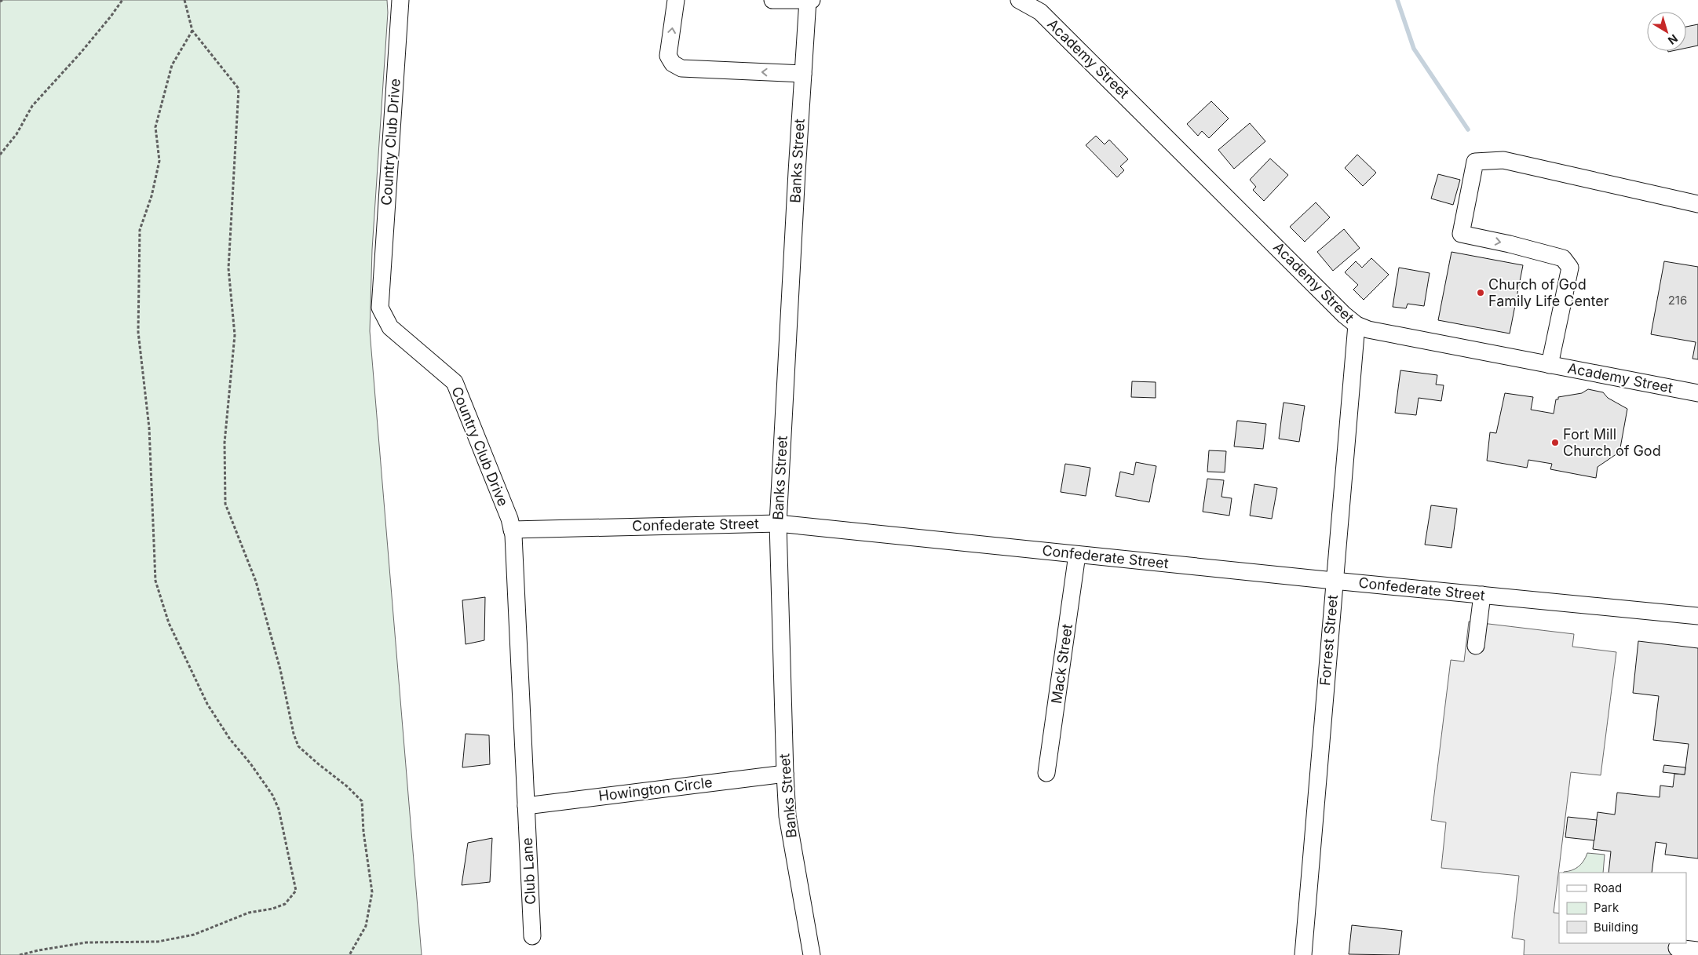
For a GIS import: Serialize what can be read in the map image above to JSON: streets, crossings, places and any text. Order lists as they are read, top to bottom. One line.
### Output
{"streets":{"street":["Academy Street","Country Club Drive","Banks Street","Confederate Street","Forrest Street","Mack Street","Howington Circle","Club Lane"]},"crossings":[["Academy Street","Forrest Street"],["Country Club Drive","Confederate Street"],["Country Club Drive","Howington Circle"],["Country Club Drive","Club Lane"],["Banks Street","Confederate Street"],["Banks Street","Howington Circle"],["Confederate Street","Forrest Street"],["Confederate Street","Mack Street"],["Howington Circle","Club Lane"]],"places":["Church of God Family Life Center","Fort Mill Church of God"],"house_numbers":["216"],"legend":["Road","Park","Building"],"north":"bottom right"}
